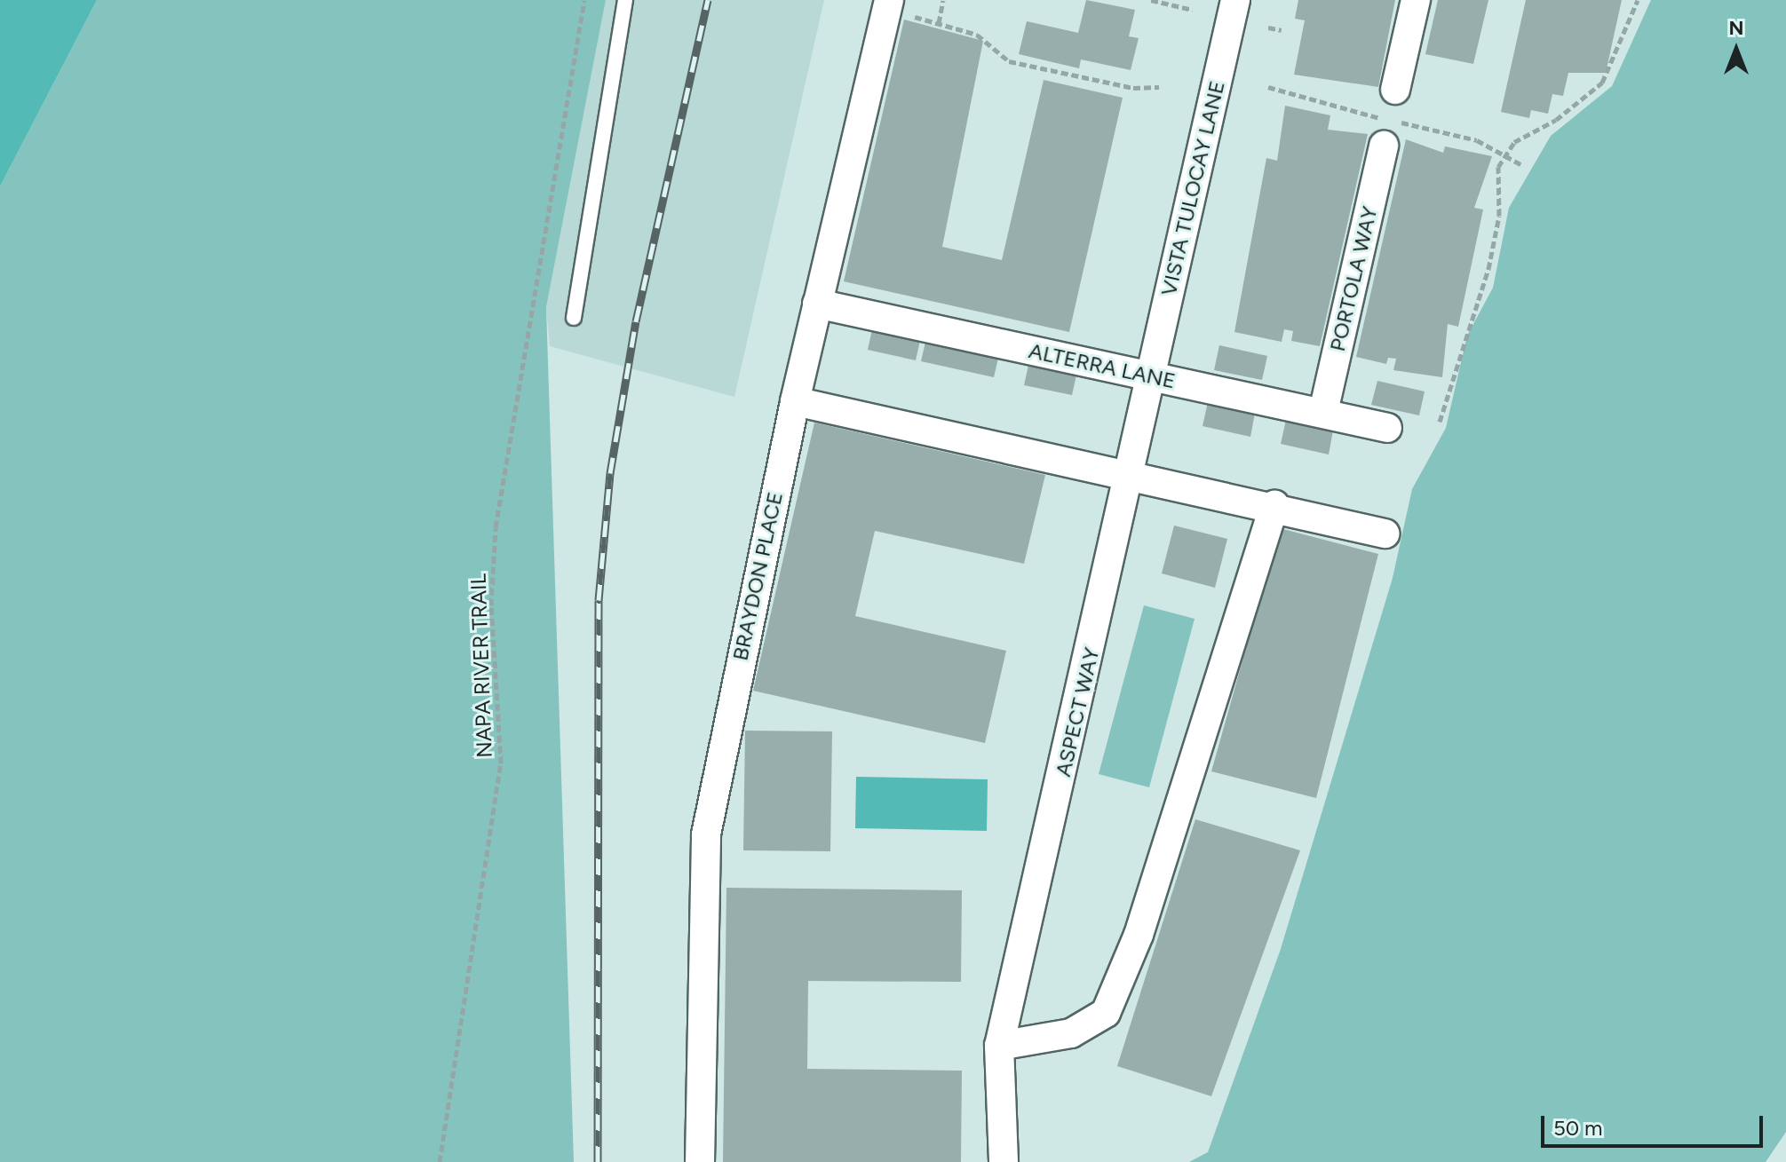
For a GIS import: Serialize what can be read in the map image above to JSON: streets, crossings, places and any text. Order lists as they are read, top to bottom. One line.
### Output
{"streets":{"street":["VISTA TULOCAY LANE","PORTOLA WAY","ALTERRA LANE","BRAYDON PLACE","ASPECT WAY"],"path":["NAPA RIVER TRAIL"]},"crossings":[["VISTA TULOCAY LANE","ALTERRA LANE"],["VISTA TULOCAY LANE","ASPECT WAY"],["PORTOLA WAY","ALTERRA LANE"],["ALTERRA LANE","BRAYDON PLACE"],["ALTERRA LANE","ASPECT WAY"]],"scale_bar":"50 m","north":"top"}
